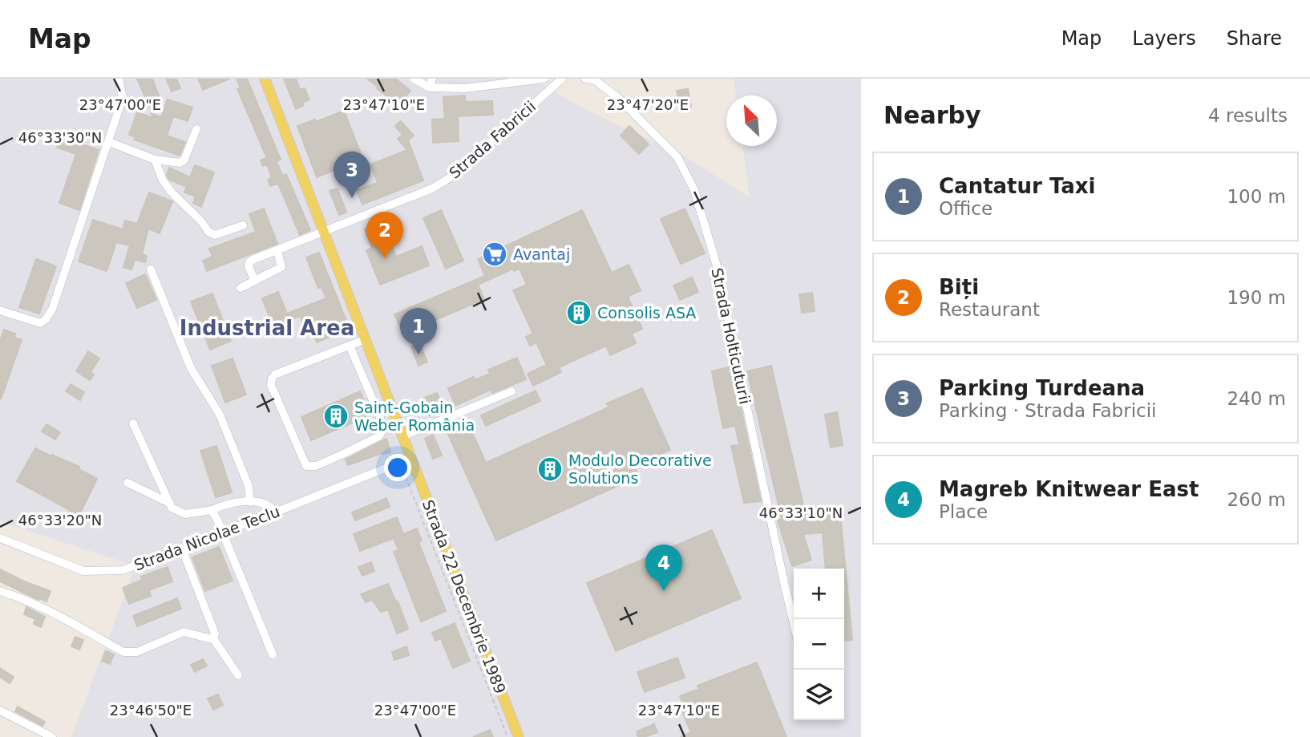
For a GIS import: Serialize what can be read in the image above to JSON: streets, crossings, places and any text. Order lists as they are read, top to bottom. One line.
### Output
{"streets":{"main road":["Strada 22 Decembrie 1989"],"street":["Strada Fabricii","Strada Holticuturii","Strada Nicolae Teclu"]},"crossings":[["Strada Fabricii","Strada 22 Decembrie 1989"],["Strada Nicolae Teclu","Strada 22 Decembrie 1989"]],"districts":["Industrial Area"],"places":{"supermarket":["Avantaj"],"building":["Consolis ASA","Saint-Gobain Weber România","Modulo Decorative Solutions"]},"north":"top left","page":{"header":"Map","nav":["Map","Layers","Share"],"heading":["Nearby","4 results"],"pins":["3","2","1","4"],"list":[{"mark":"1","name":"Cantatur Taxi","note":"Office","value":"100 m"},{"mark":"2","name":"Biți","note":"Restaurant","value":"190 m"},{"mark":"3","name":"Parking Turdeana","note":"Parking · Strada Fabricii","value":"240 m"},{"mark":"4","name":"Magreb Knitwear East","note":"Place","value":"260 m"}],"map_buttons":["+","−"]},"coordinates":["23°47'00\"E","23°47'10\"E","23°47'20\"E","46°33'30\"N","46°33'10\"N","46°33'20\"N","23°46'50\"E"]}
